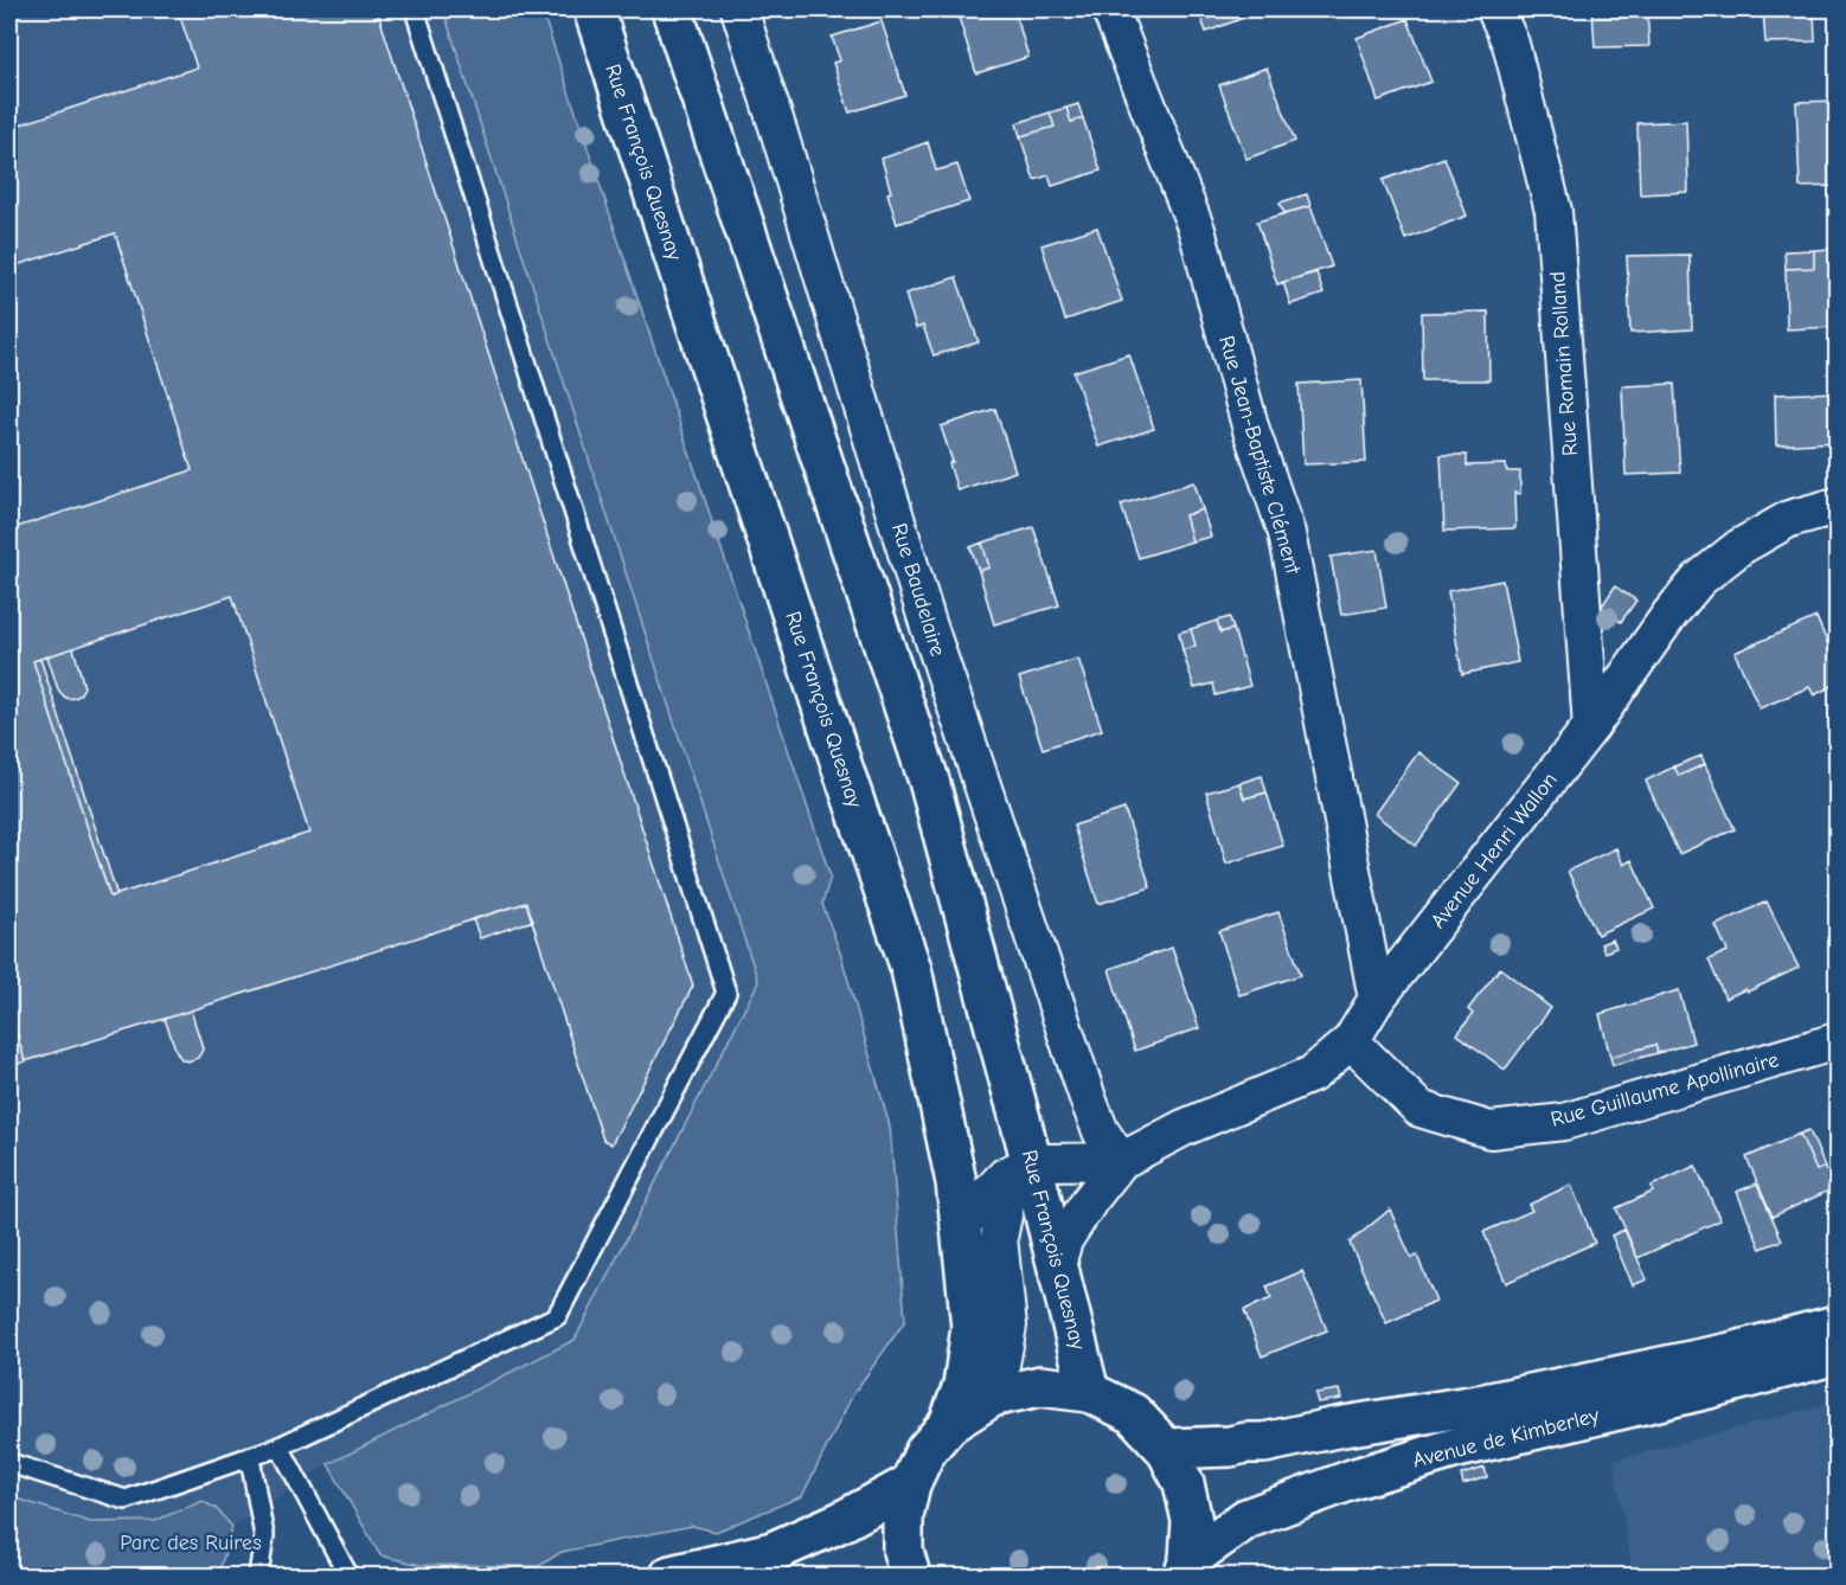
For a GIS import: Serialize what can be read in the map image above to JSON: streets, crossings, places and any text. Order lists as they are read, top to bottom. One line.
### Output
{"streets":{"street":["Rue François Quesnay","Rue Romain Rolland","Rue Jean-Baptiste Clément","Rue Baudelaire","Avenue Henri Wallon","Rue Guillaume Apollinaire","Avenue de Kimberley"]},"crossings":[["Rue François Quesnay","Avenue Henri Wallon"],["Rue François Quesnay","Avenue de Kimberley"],["Rue Romain Rolland","Avenue Henri Wallon"],["Rue Jean-Baptiste Clément","Avenue Henri Wallon"],["Rue Baudelaire","Avenue Henri Wallon"],["Avenue Henri Wallon","Rue Guillaume Apollinaire"]],"parks":["Parc des Ruires"]}
